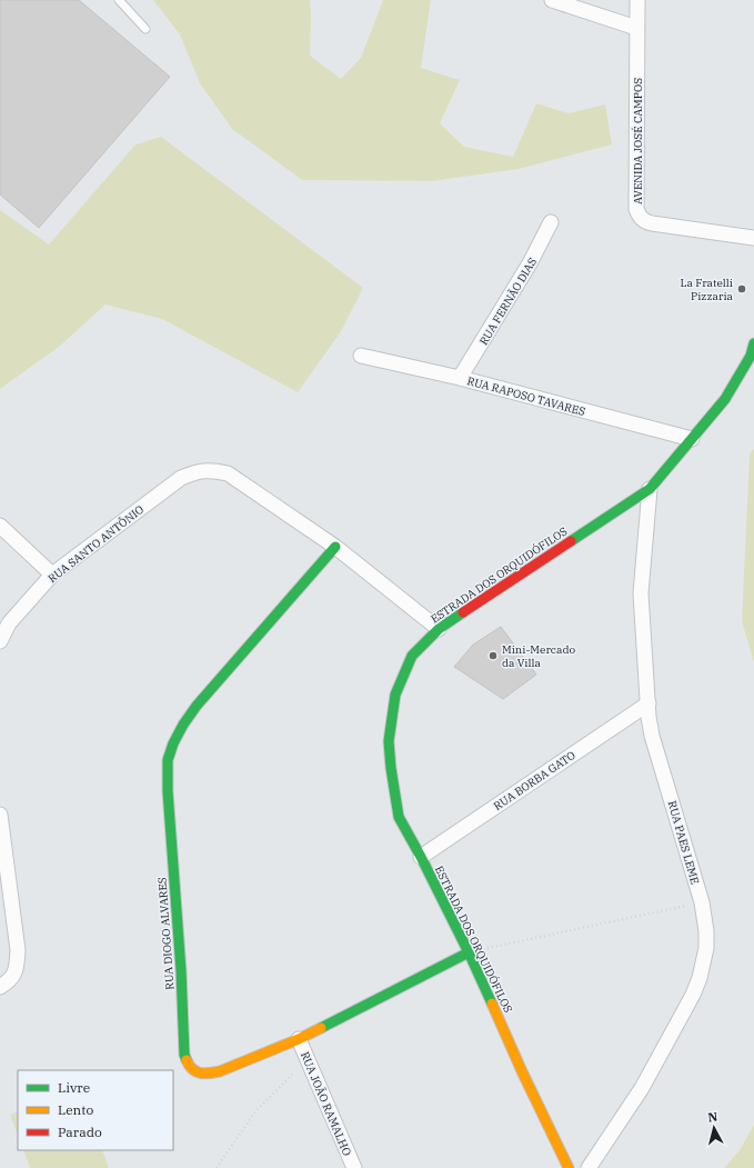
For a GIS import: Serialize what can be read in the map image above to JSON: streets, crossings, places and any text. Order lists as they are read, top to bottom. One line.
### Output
{"streets":{"street":["AVENIDA JOSÉ CAMPOS","RUA FERNÃO DIAS","RUA RAPOSO TAVARES","RUA SANTO ANTÔNIO","ESTRADA DOS ORQUIDÓFILOS","RUA BORBA GATO","RUA PAES LEME","RUA DIOGO ALVARES","RUA JOÃO RAMALHO"]},"crossings":[["RUA FERNÃO DIAS","RUA RAPOSO TAVARES"],["RUA RAPOSO TAVARES","ESTRADA DOS ORQUIDÓFILOS"],["RUA SANTO ANTÔNIO","RUA DIOGO ALVARES"],["ESTRADA DOS ORQUIDÓFILOS","RUA BORBA GATO"],["ESTRADA DOS ORQUIDÓFILOS","RUA PAES LEME"],["ESTRADA DOS ORQUIDÓFILOS","RUA DIOGO ALVARES"],["RUA BORBA GATO","RUA PAES LEME"],["RUA DIOGO ALVARES","RUA JOÃO RAMALHO"]],"places":["La Fratelli Pizzaria","Mini-Mercado da Villa"],"legend":["Livre","Lento","Parado"],"north":"top"}
